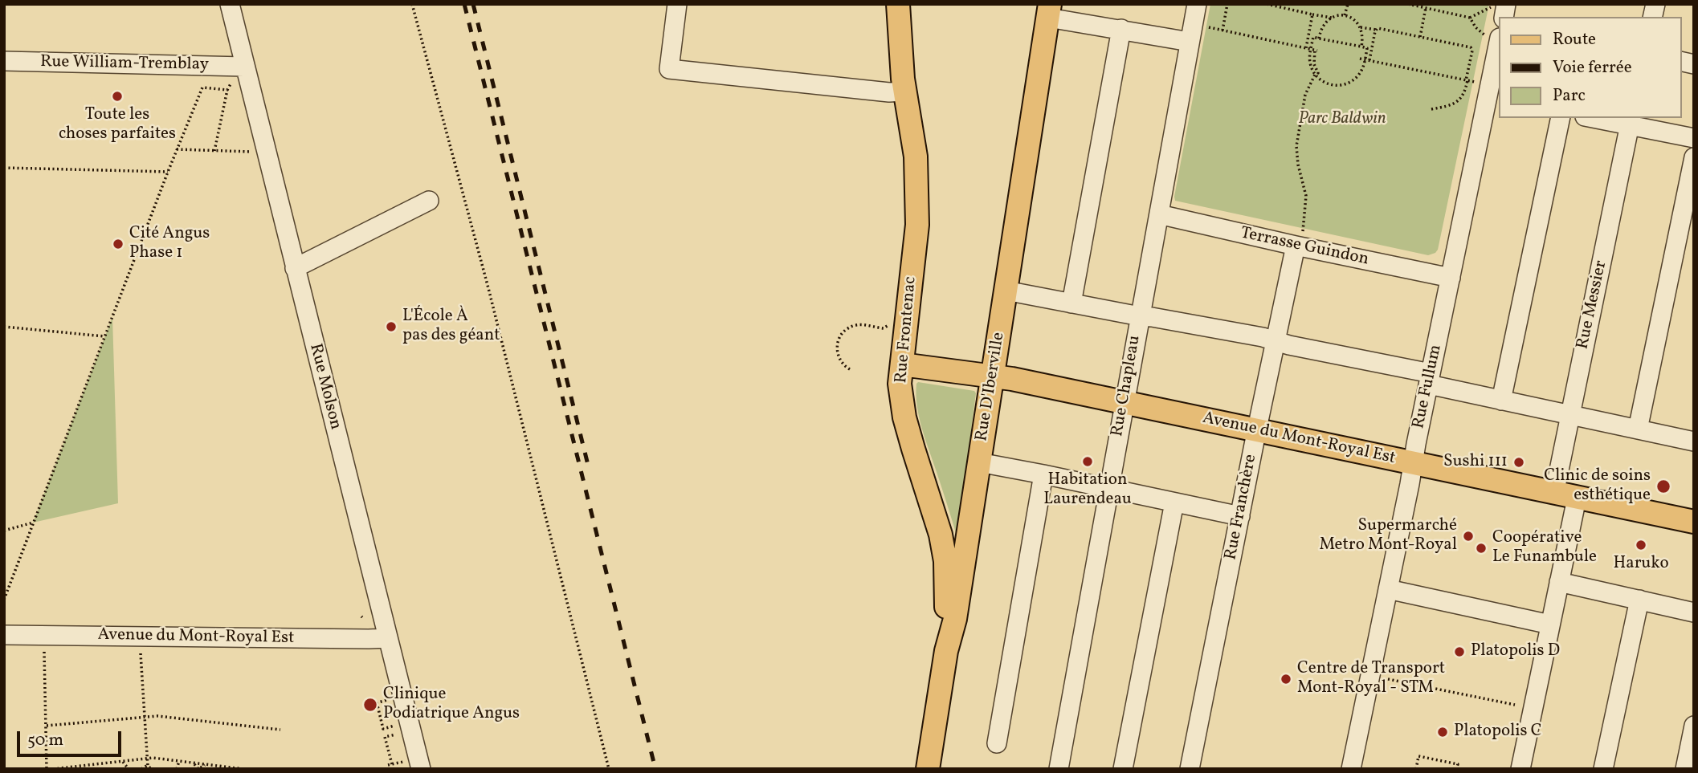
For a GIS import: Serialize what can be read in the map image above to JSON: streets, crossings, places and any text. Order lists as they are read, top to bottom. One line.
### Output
{"streets":{"main road":["Rue Frontenac","Rue D'Iberville","Avenue du Mont-Royal Est"],"street":["Rue William-Tremblay","Terrasse Guindon","Rue Messier","Rue Chapleau","Rue Molson","Rue Fullum","Rue Franchère"]},"crossings":[["Rue William-Tremblay","Rue Molson"],["Terrasse Guindon","Rue Chapleau"],["Terrasse Guindon","Rue Fullum"],["Terrasse Guindon","Rue Franchère"],["Rue Messier","Avenue du Mont-Royal Est"],["Rue Frontenac","Rue D'Iberville"],["Rue Frontenac","Avenue du Mont-Royal Est"],["Rue Chapleau","Avenue du Mont-Royal Est"],["Rue Molson","Avenue du Mont-Royal Est"],["Rue D'Iberville","Avenue du Mont-Royal Est"],["Rue Fullum","Avenue du Mont-Royal Est"],["Avenue du Mont-Royal Est","Rue Franchère"]],"parks":["Parc Baldwin"],"places":["Toute les choses parfaites","Cité Angus Phase 1","L'École À pas des géant","Habitation Laurendeau","Sushi 111","Clinic de soins esthétique","Supermarché Metro Mont-Royal","Haruko","Coopérative Le Funambule","Platopolis D","Centre de Transport Mont-Royal - STM","Clinique Podiatrique Angus","Platopolis C"],"legend":["Route","Voie ferrée","Parc"],"scale_bar":"50 m"}
